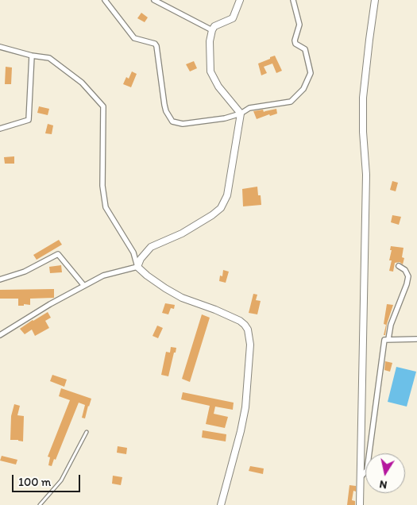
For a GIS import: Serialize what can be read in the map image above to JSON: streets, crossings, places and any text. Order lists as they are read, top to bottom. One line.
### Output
{"scale_bar":"100 m","north":"bottom"}
